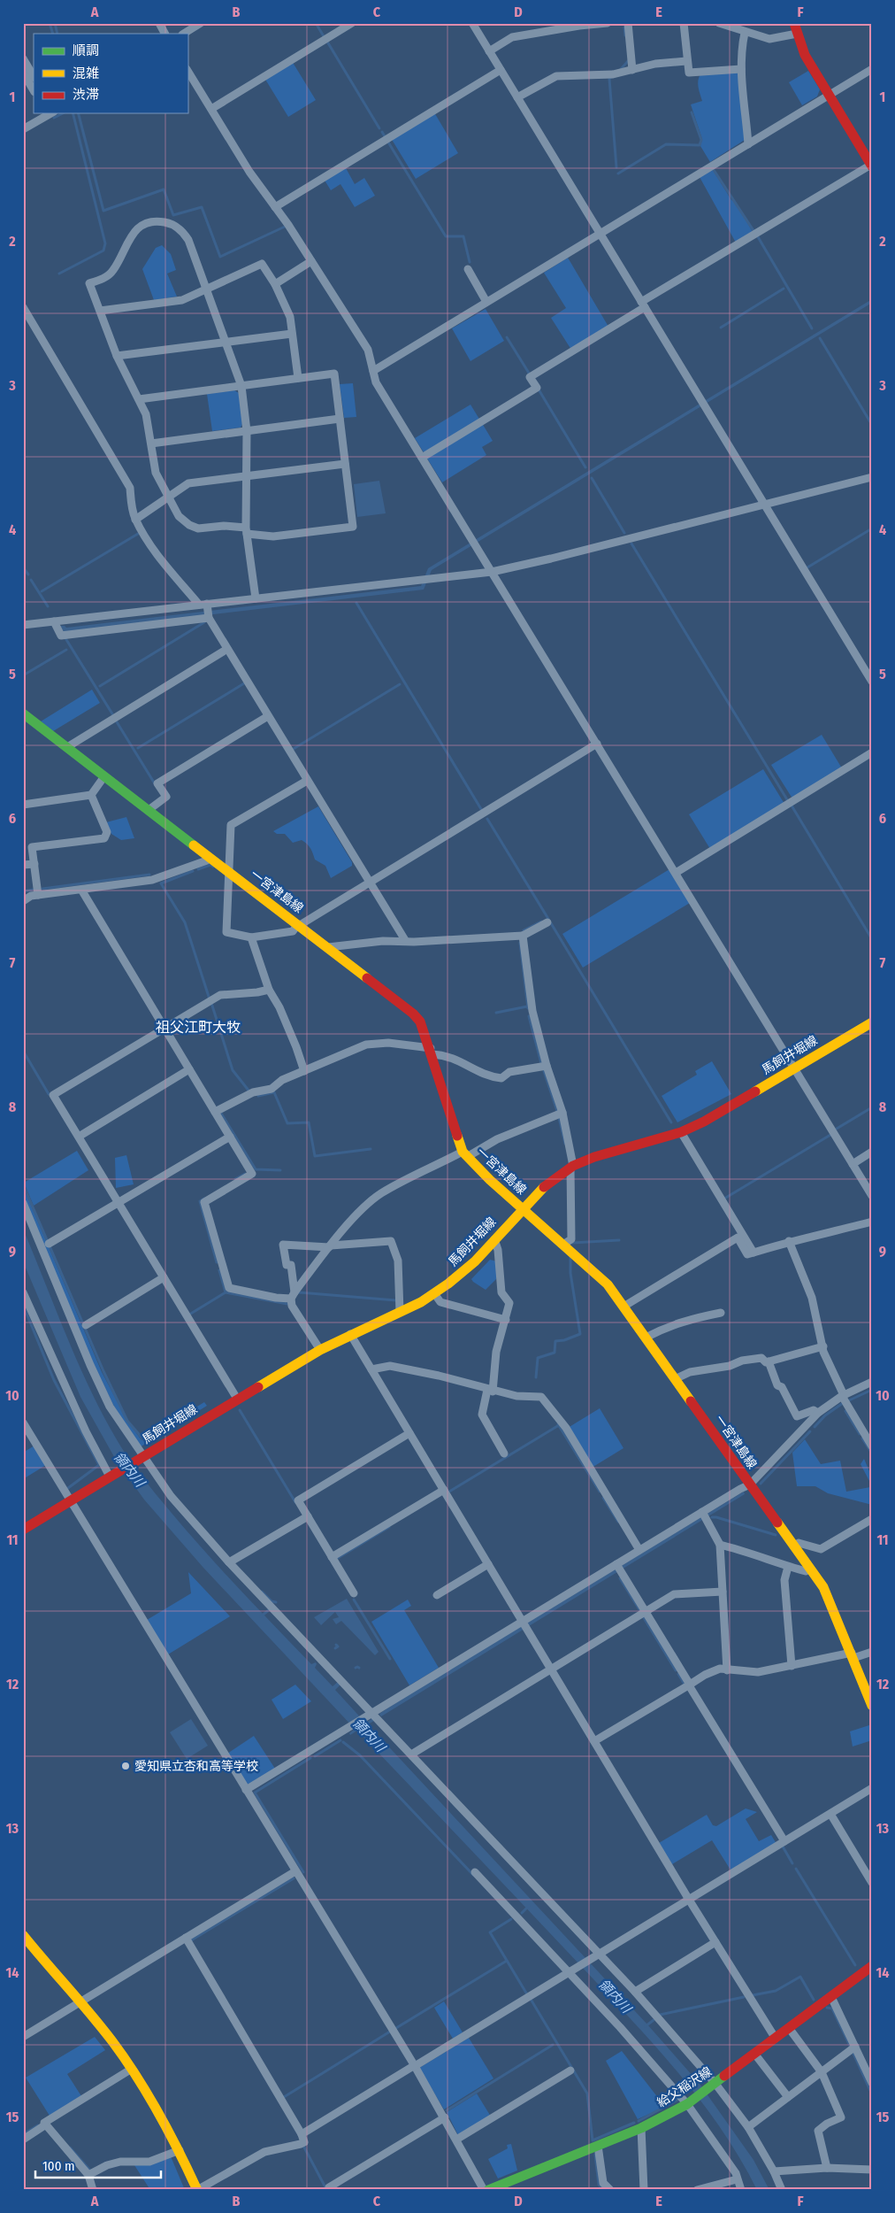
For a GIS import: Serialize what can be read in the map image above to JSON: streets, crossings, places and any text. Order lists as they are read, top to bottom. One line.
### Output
{"streets":{"main road":["一宮津島線","馬飼井堀線","給父稲沢線"]},"crossings":[["一宮津島線","馬飼井堀線"]],"districts":["祖父江町大牧"],"water":["領内川"],"places":["愛知県立杏和高等学校"],"legend":["順調","混雑","渋滞"],"scale_bar":"100 m","grid":{"columns":["A","B","C","D","E","F"],"rows":["1","2","3","4","5","6","7","8","9","10","11","12","13","14","15"]}}
